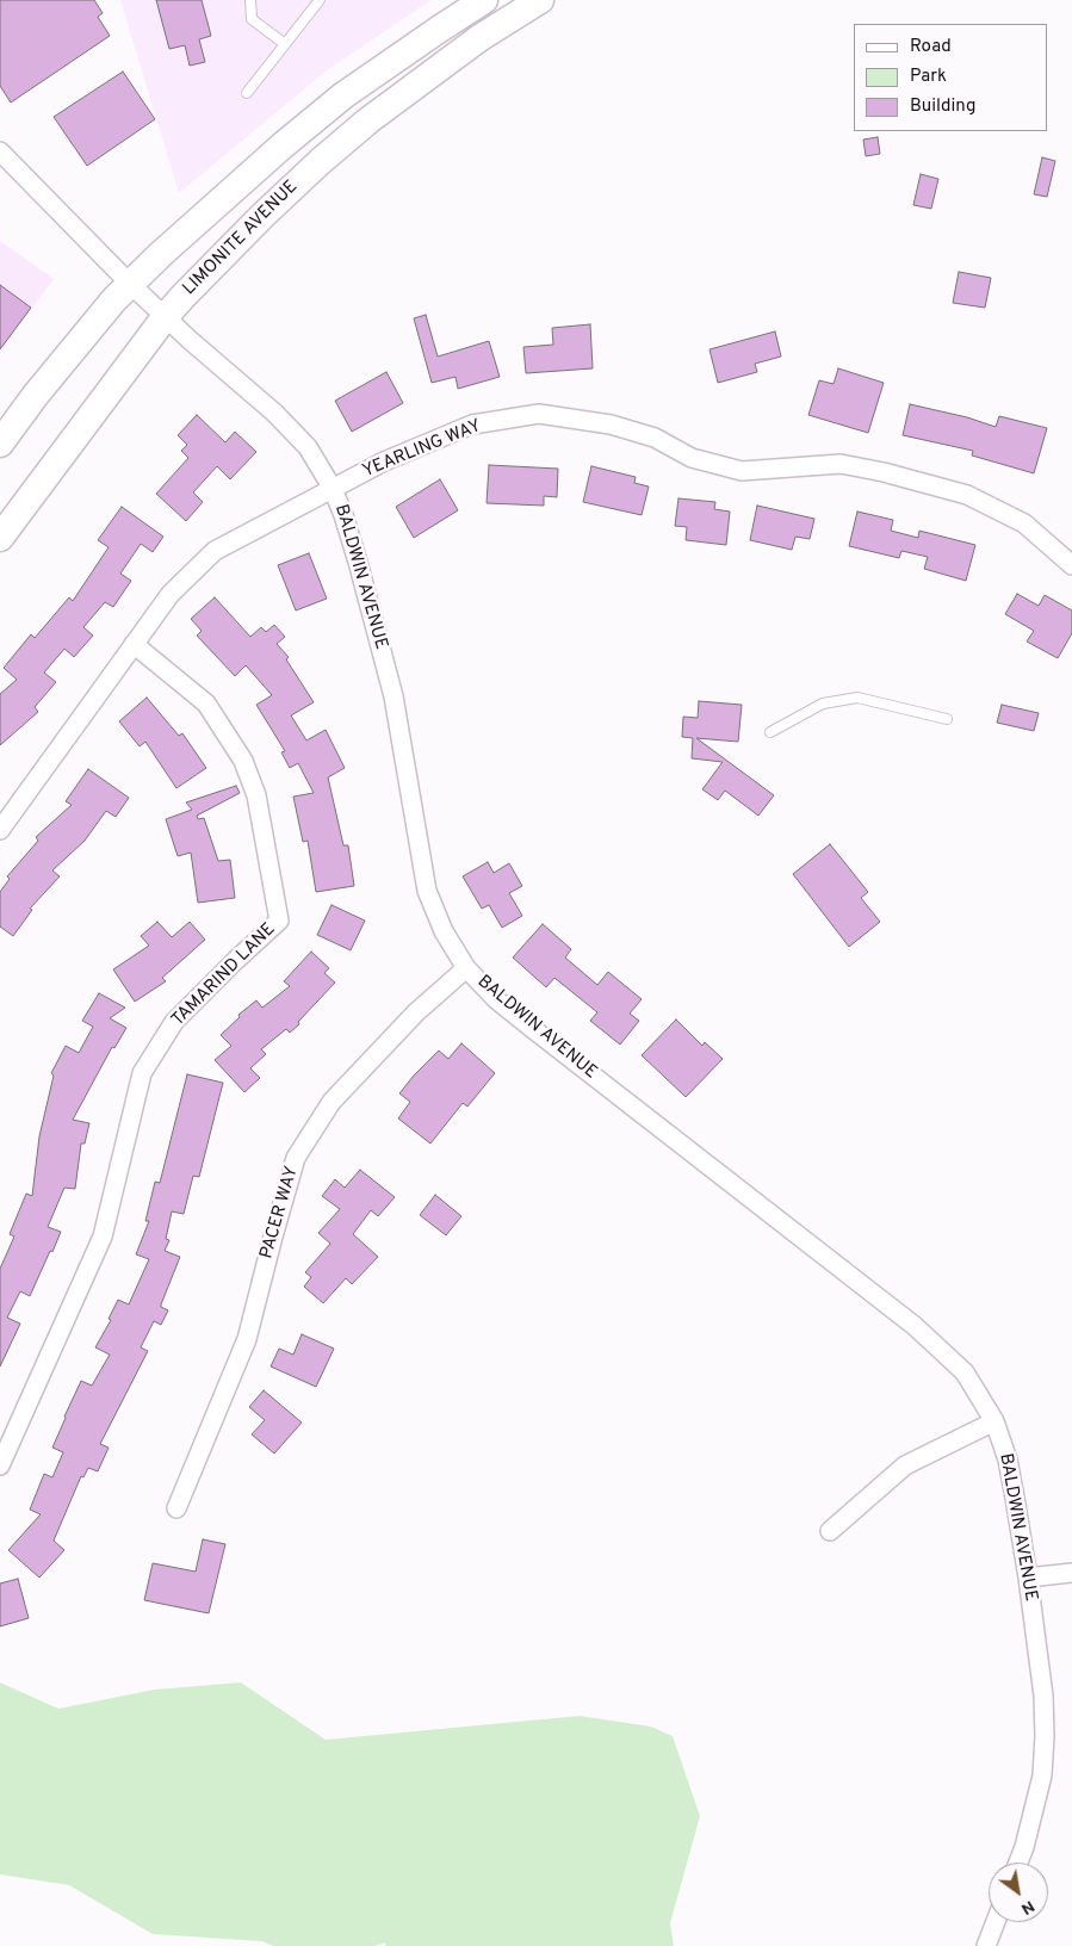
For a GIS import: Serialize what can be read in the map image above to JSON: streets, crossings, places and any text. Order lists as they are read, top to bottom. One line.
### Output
{"streets":{"main road":["LIMONITE AVENUE"],"street":["YEARLING WAY","BALDWIN AVENUE","TAMARIND LANE","PACER WAY"]},"crossings":[["LIMONITE AVENUE","BALDWIN AVENUE"],["YEARLING WAY","BALDWIN AVENUE"],["YEARLING WAY","TAMARIND LANE"],["BALDWIN AVENUE","PACER WAY"]],"legend":["Road","Park","Building"],"north":"bottom right"}
